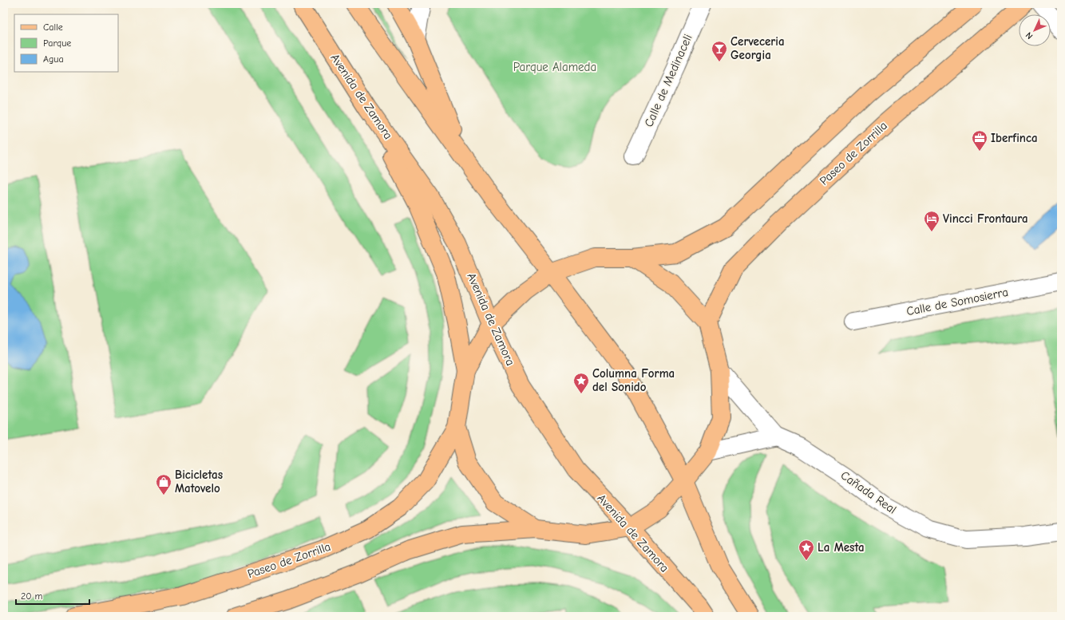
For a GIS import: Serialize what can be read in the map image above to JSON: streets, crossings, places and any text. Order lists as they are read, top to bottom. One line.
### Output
{"streets":{"main road":["Avenida de Zamora","Paseo de Zorrilla"],"street":["Calle de Medinaceli","Calle de Somosierra","Cañada Real"]},"crossings":[["Avenida de Zamora","Paseo de Zorrilla"],["Paseo de Zorrilla","Cañada Real"]],"parks":["Parque Alameda"],"places":{"bar":["Cerveceria Georgia"],"office":["Iberfinca"],"hotel":["Vincci Frontaura"],"place":["Columna Forma del Sonido","La Mesta"],"shop":["Bicicletas Matovelo"]},"legend":["Calle","Parque","Agua"],"scale_bar":"20 m","north":"bottom left"}
